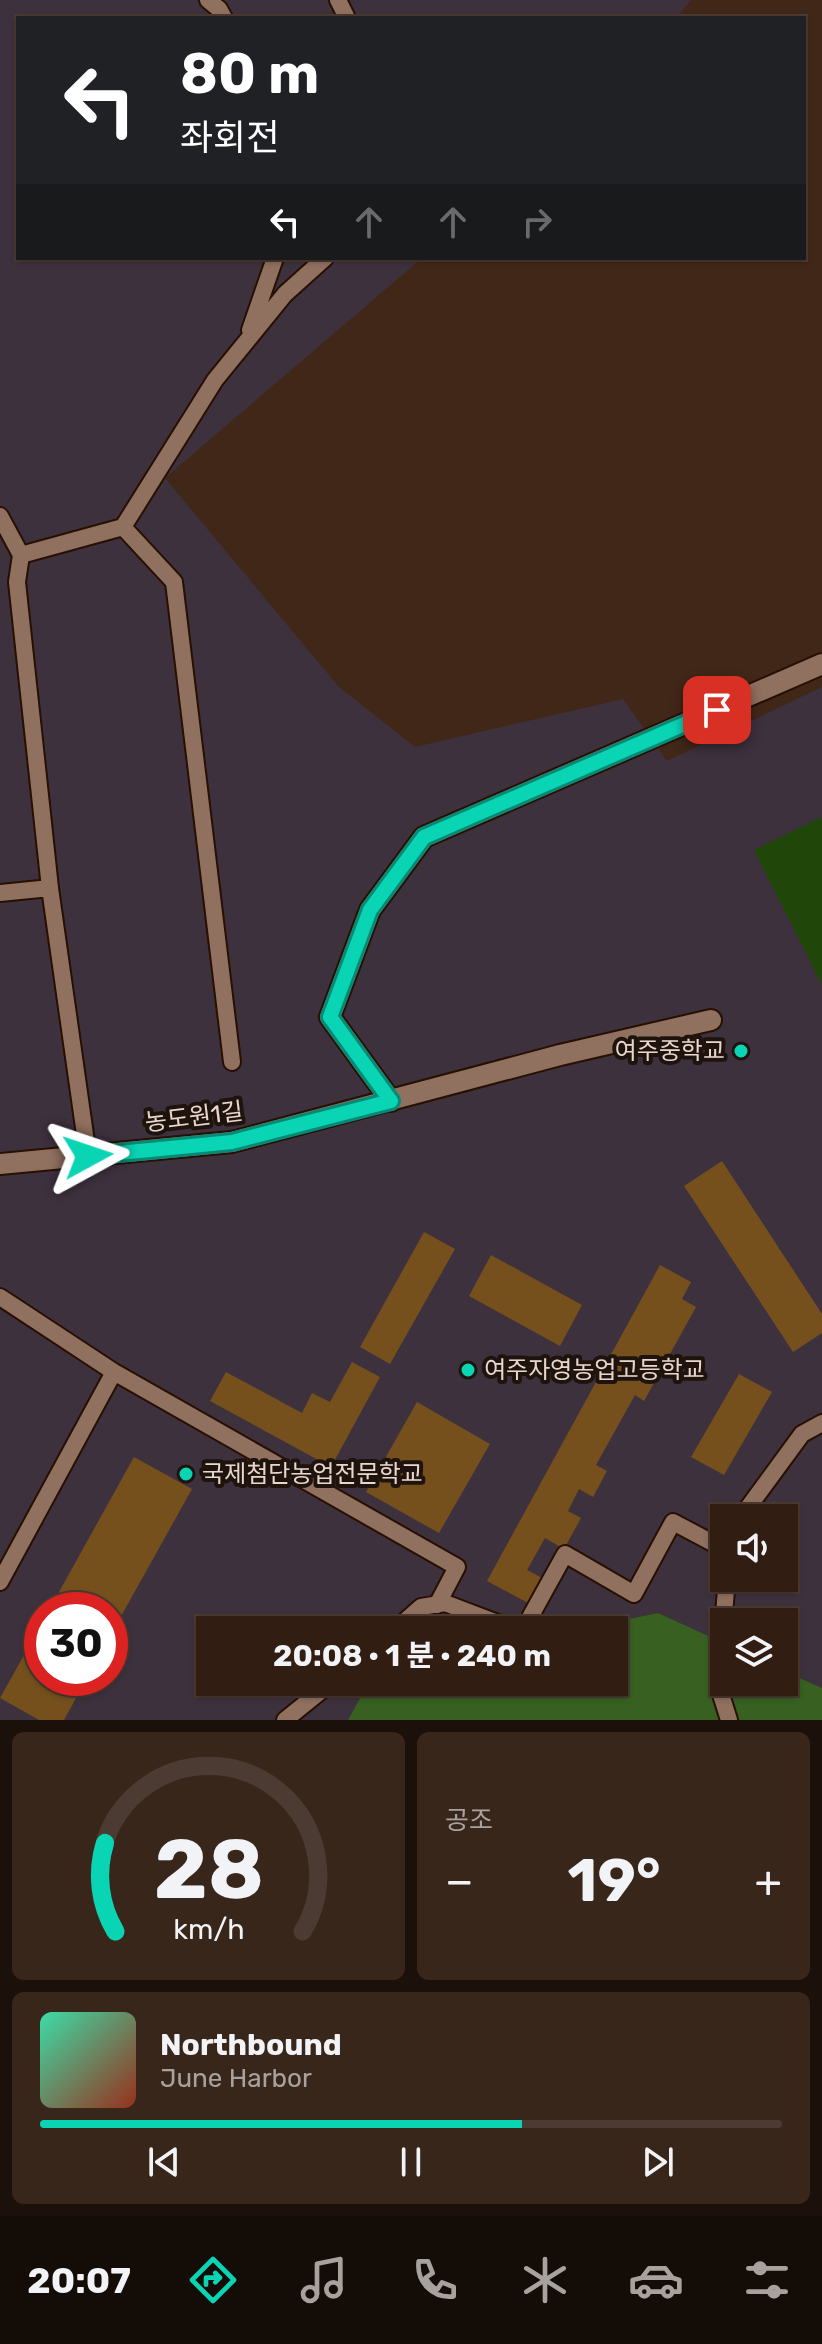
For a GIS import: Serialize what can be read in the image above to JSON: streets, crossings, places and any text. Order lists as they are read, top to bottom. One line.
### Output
{"streets":{"street":["농도원1길"]},"places":["여주중학교","여주자영농업고등학교","국제첨단농업전문학교"],"page":{"turn":["80 m","좌회전"],"limit":"30","trip":"20:08 · 1 분 · 240 m","tile":"공조","heat":["−","19°","+"],"song":["Northbound","June Harbor"],"tabs":"20:07","gauge":["28","km/h"]}}
